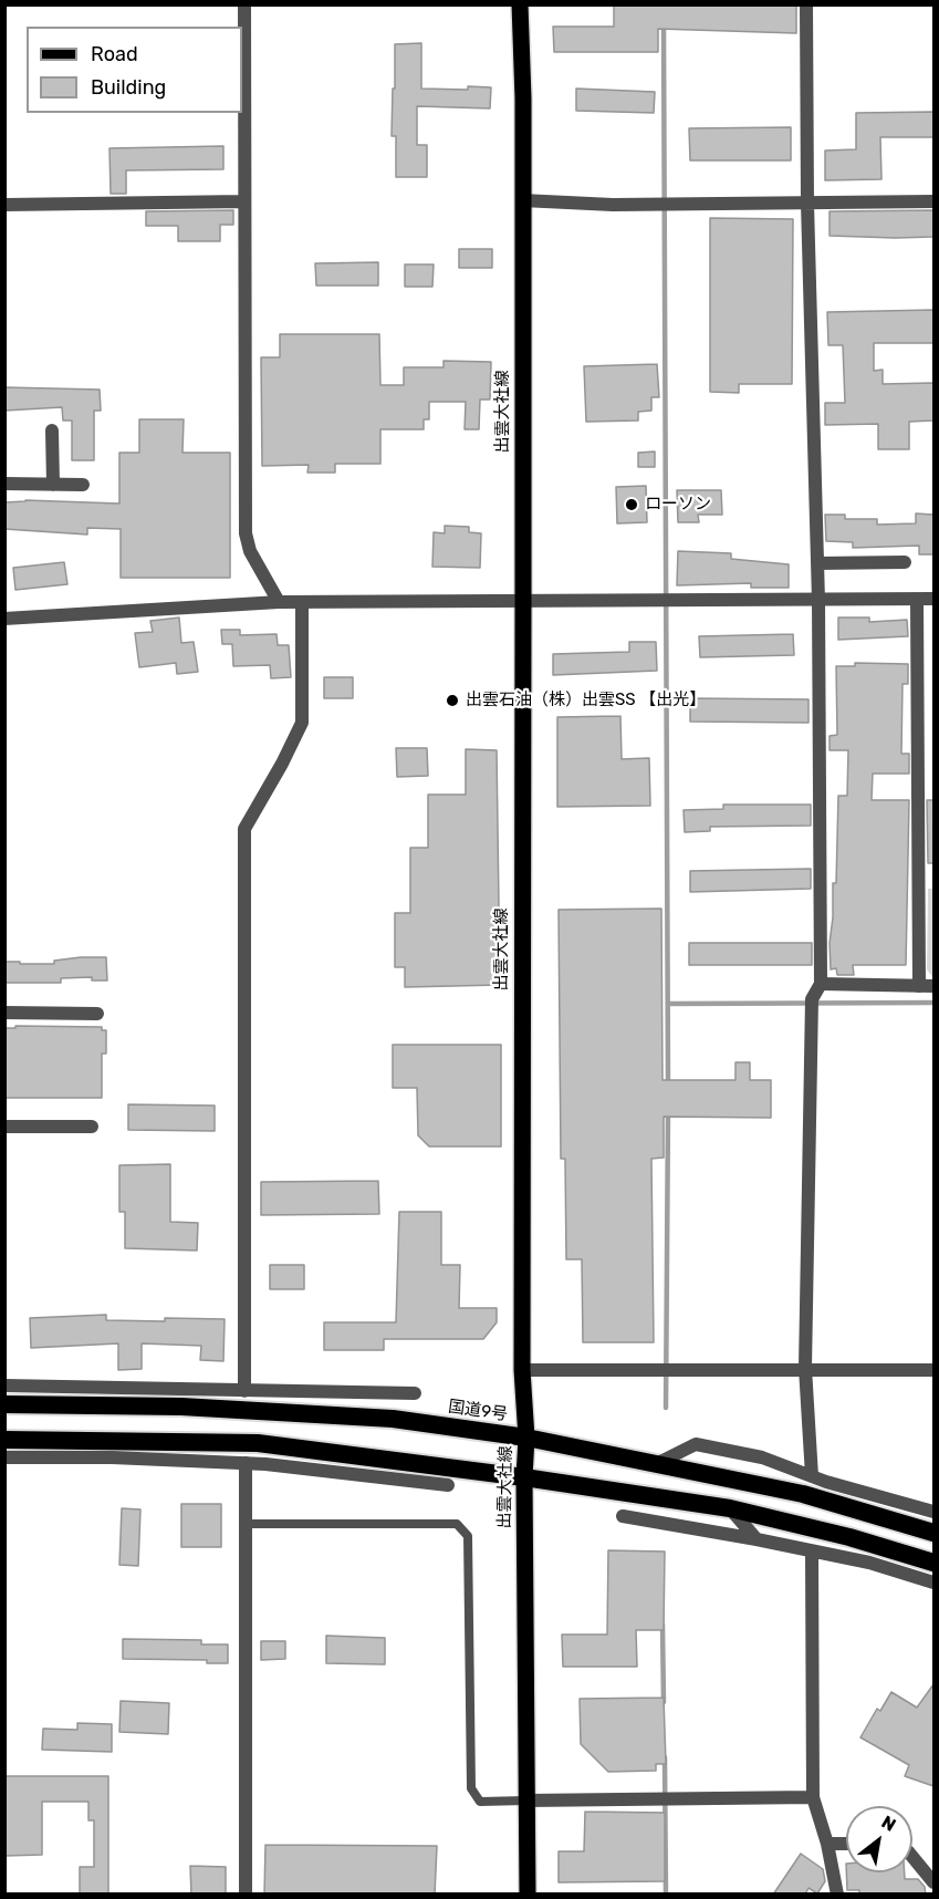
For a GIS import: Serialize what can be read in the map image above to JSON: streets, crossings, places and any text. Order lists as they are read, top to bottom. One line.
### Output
{"streets":{"highway":["国道9号"],"main road":["出雲大社線"]},"crossings":[["出雲大社線","国道9号"]],"places":["ローソン","出雲石油（株）出雲SS 【出光】"],"legend":["Road","Building"],"north":"top right"}
